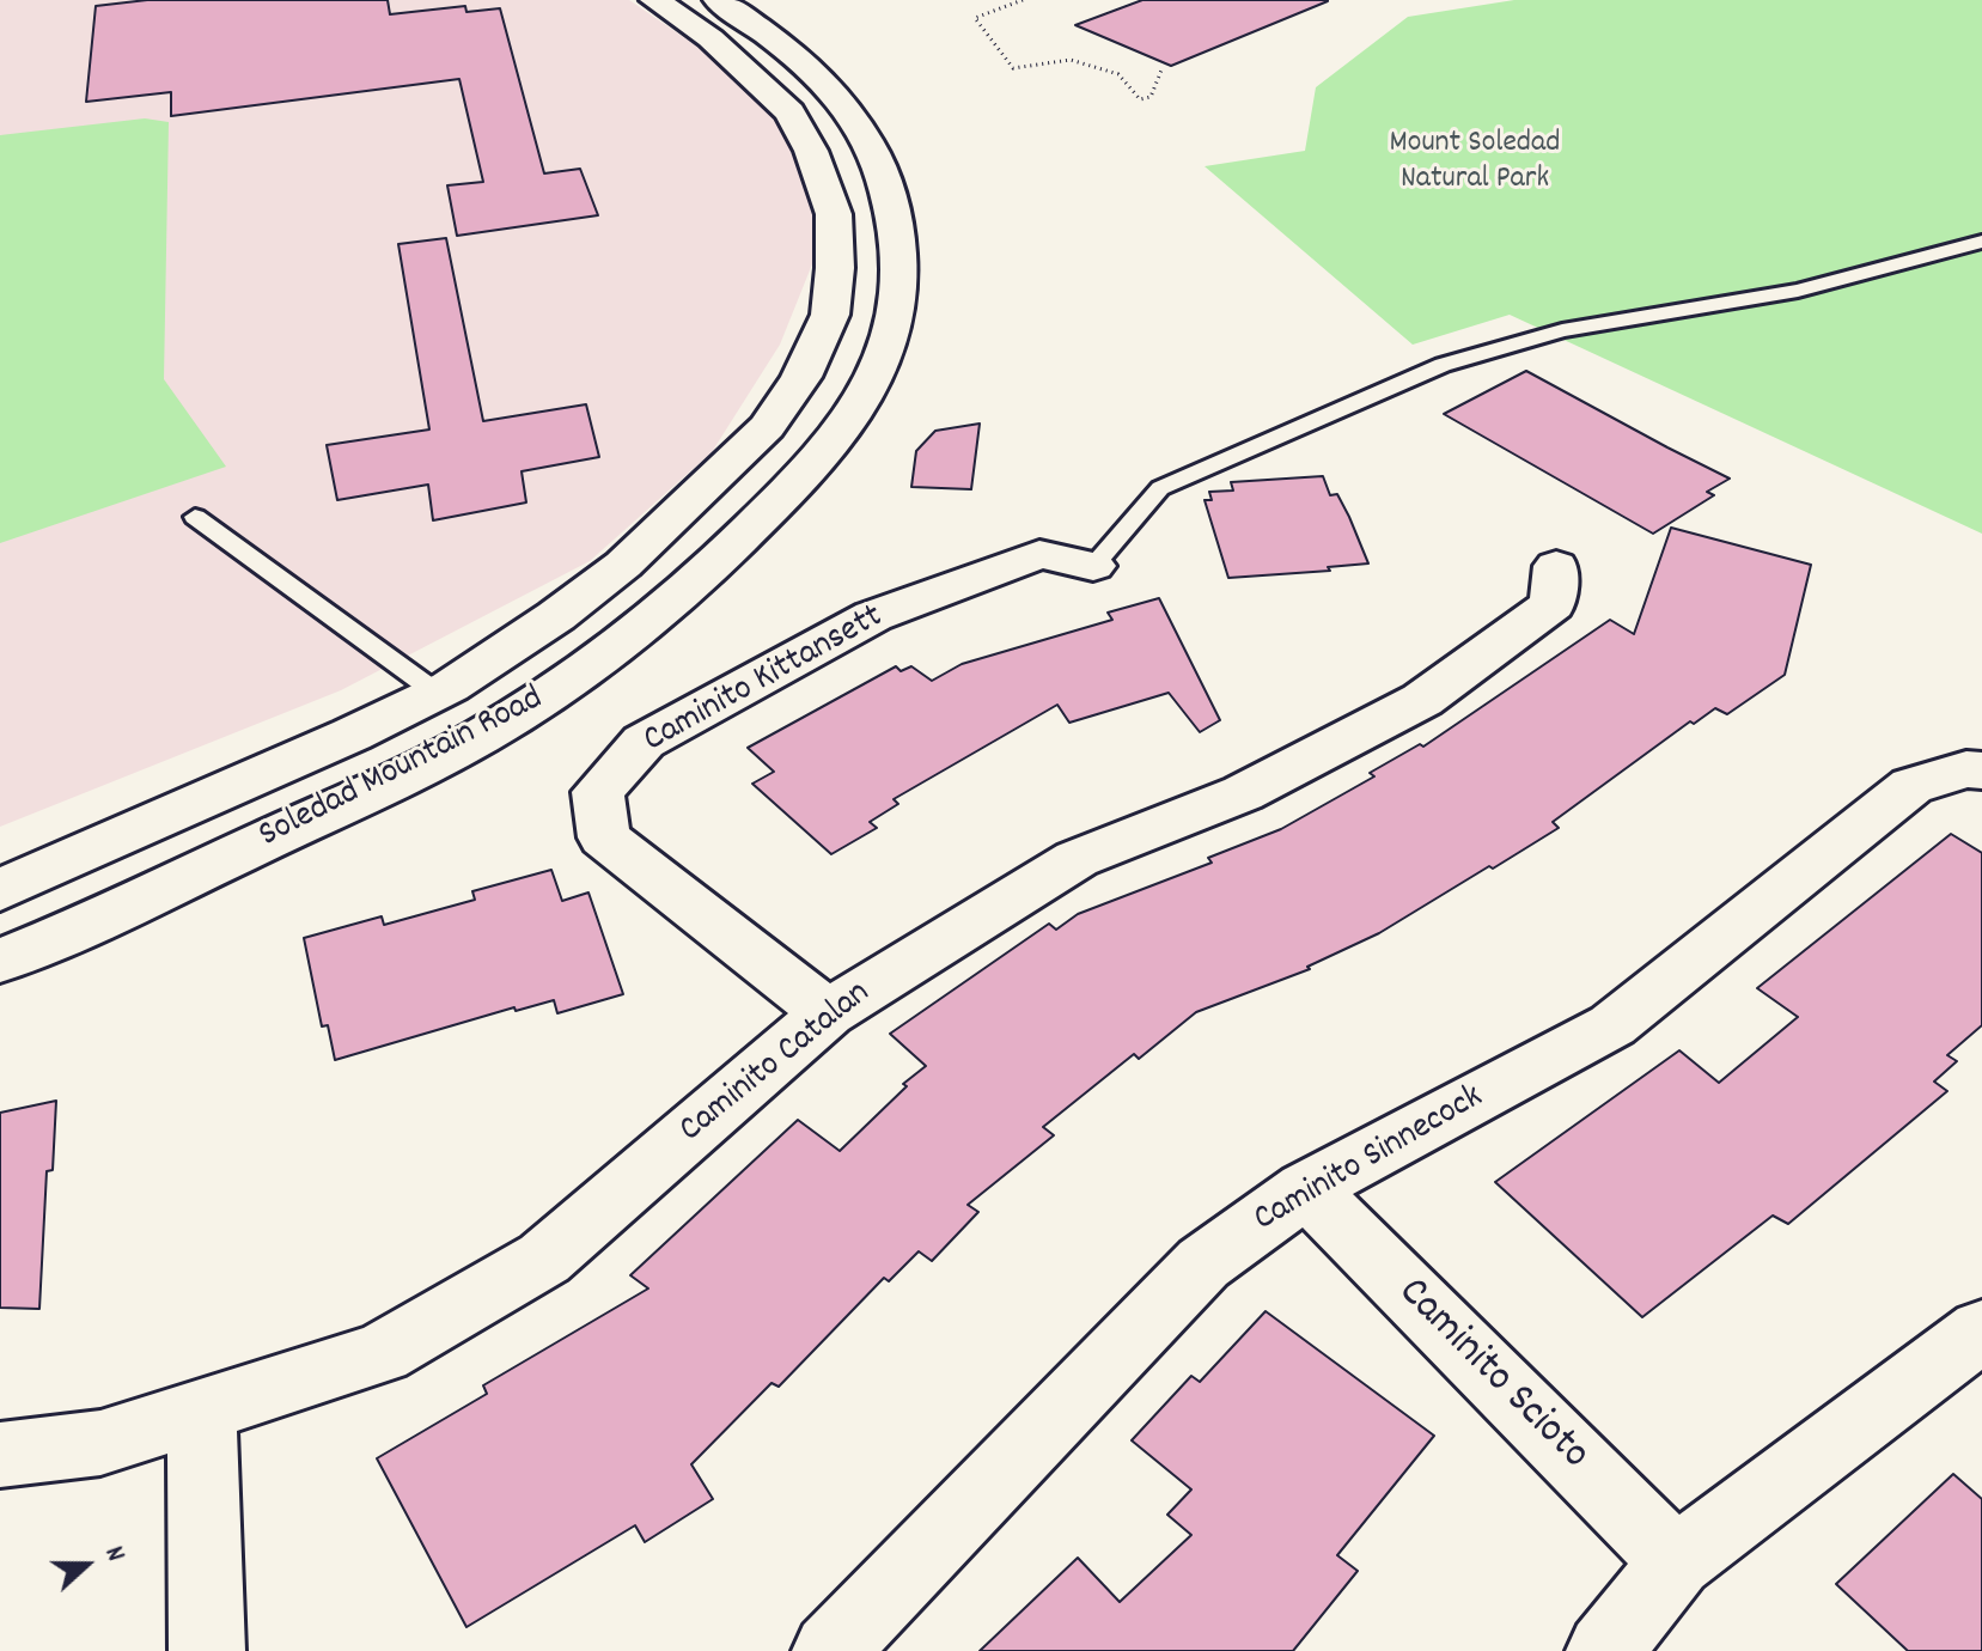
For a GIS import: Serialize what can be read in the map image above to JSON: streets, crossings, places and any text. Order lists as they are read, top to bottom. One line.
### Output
{"streets":{"street":["Caminito Kittansett","Soledad Mountain Road","Caminito Catalan","Caminito Sinnecock","Caminito Scioto"]},"crossings":[["Caminito Kittansett","Caminito Catalan"],["Caminito Sinnecock","Caminito Scioto"]],"parks":["Mount Soledad Natural Park"],"north":"right"}
